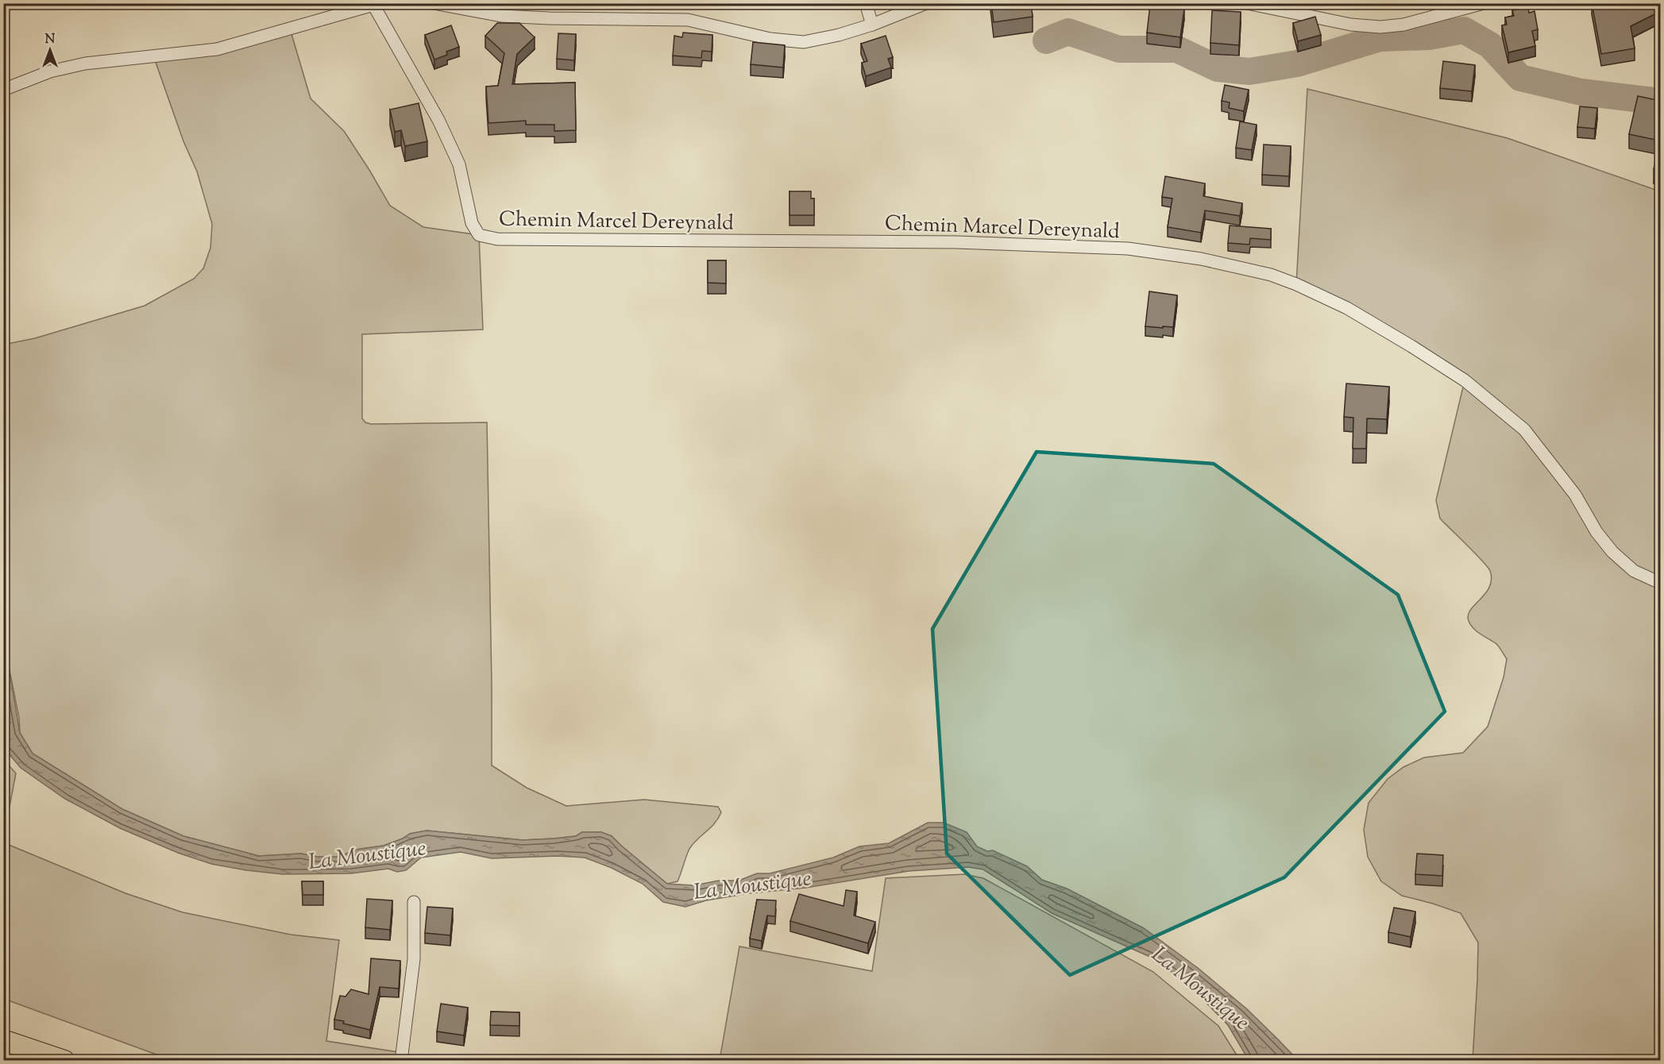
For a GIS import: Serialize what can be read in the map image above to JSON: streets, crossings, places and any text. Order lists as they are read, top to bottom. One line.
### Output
{"streets":{"street":["Chemin Marcel Dereynald"]},"water":["La Moustique"],"north":"top"}
